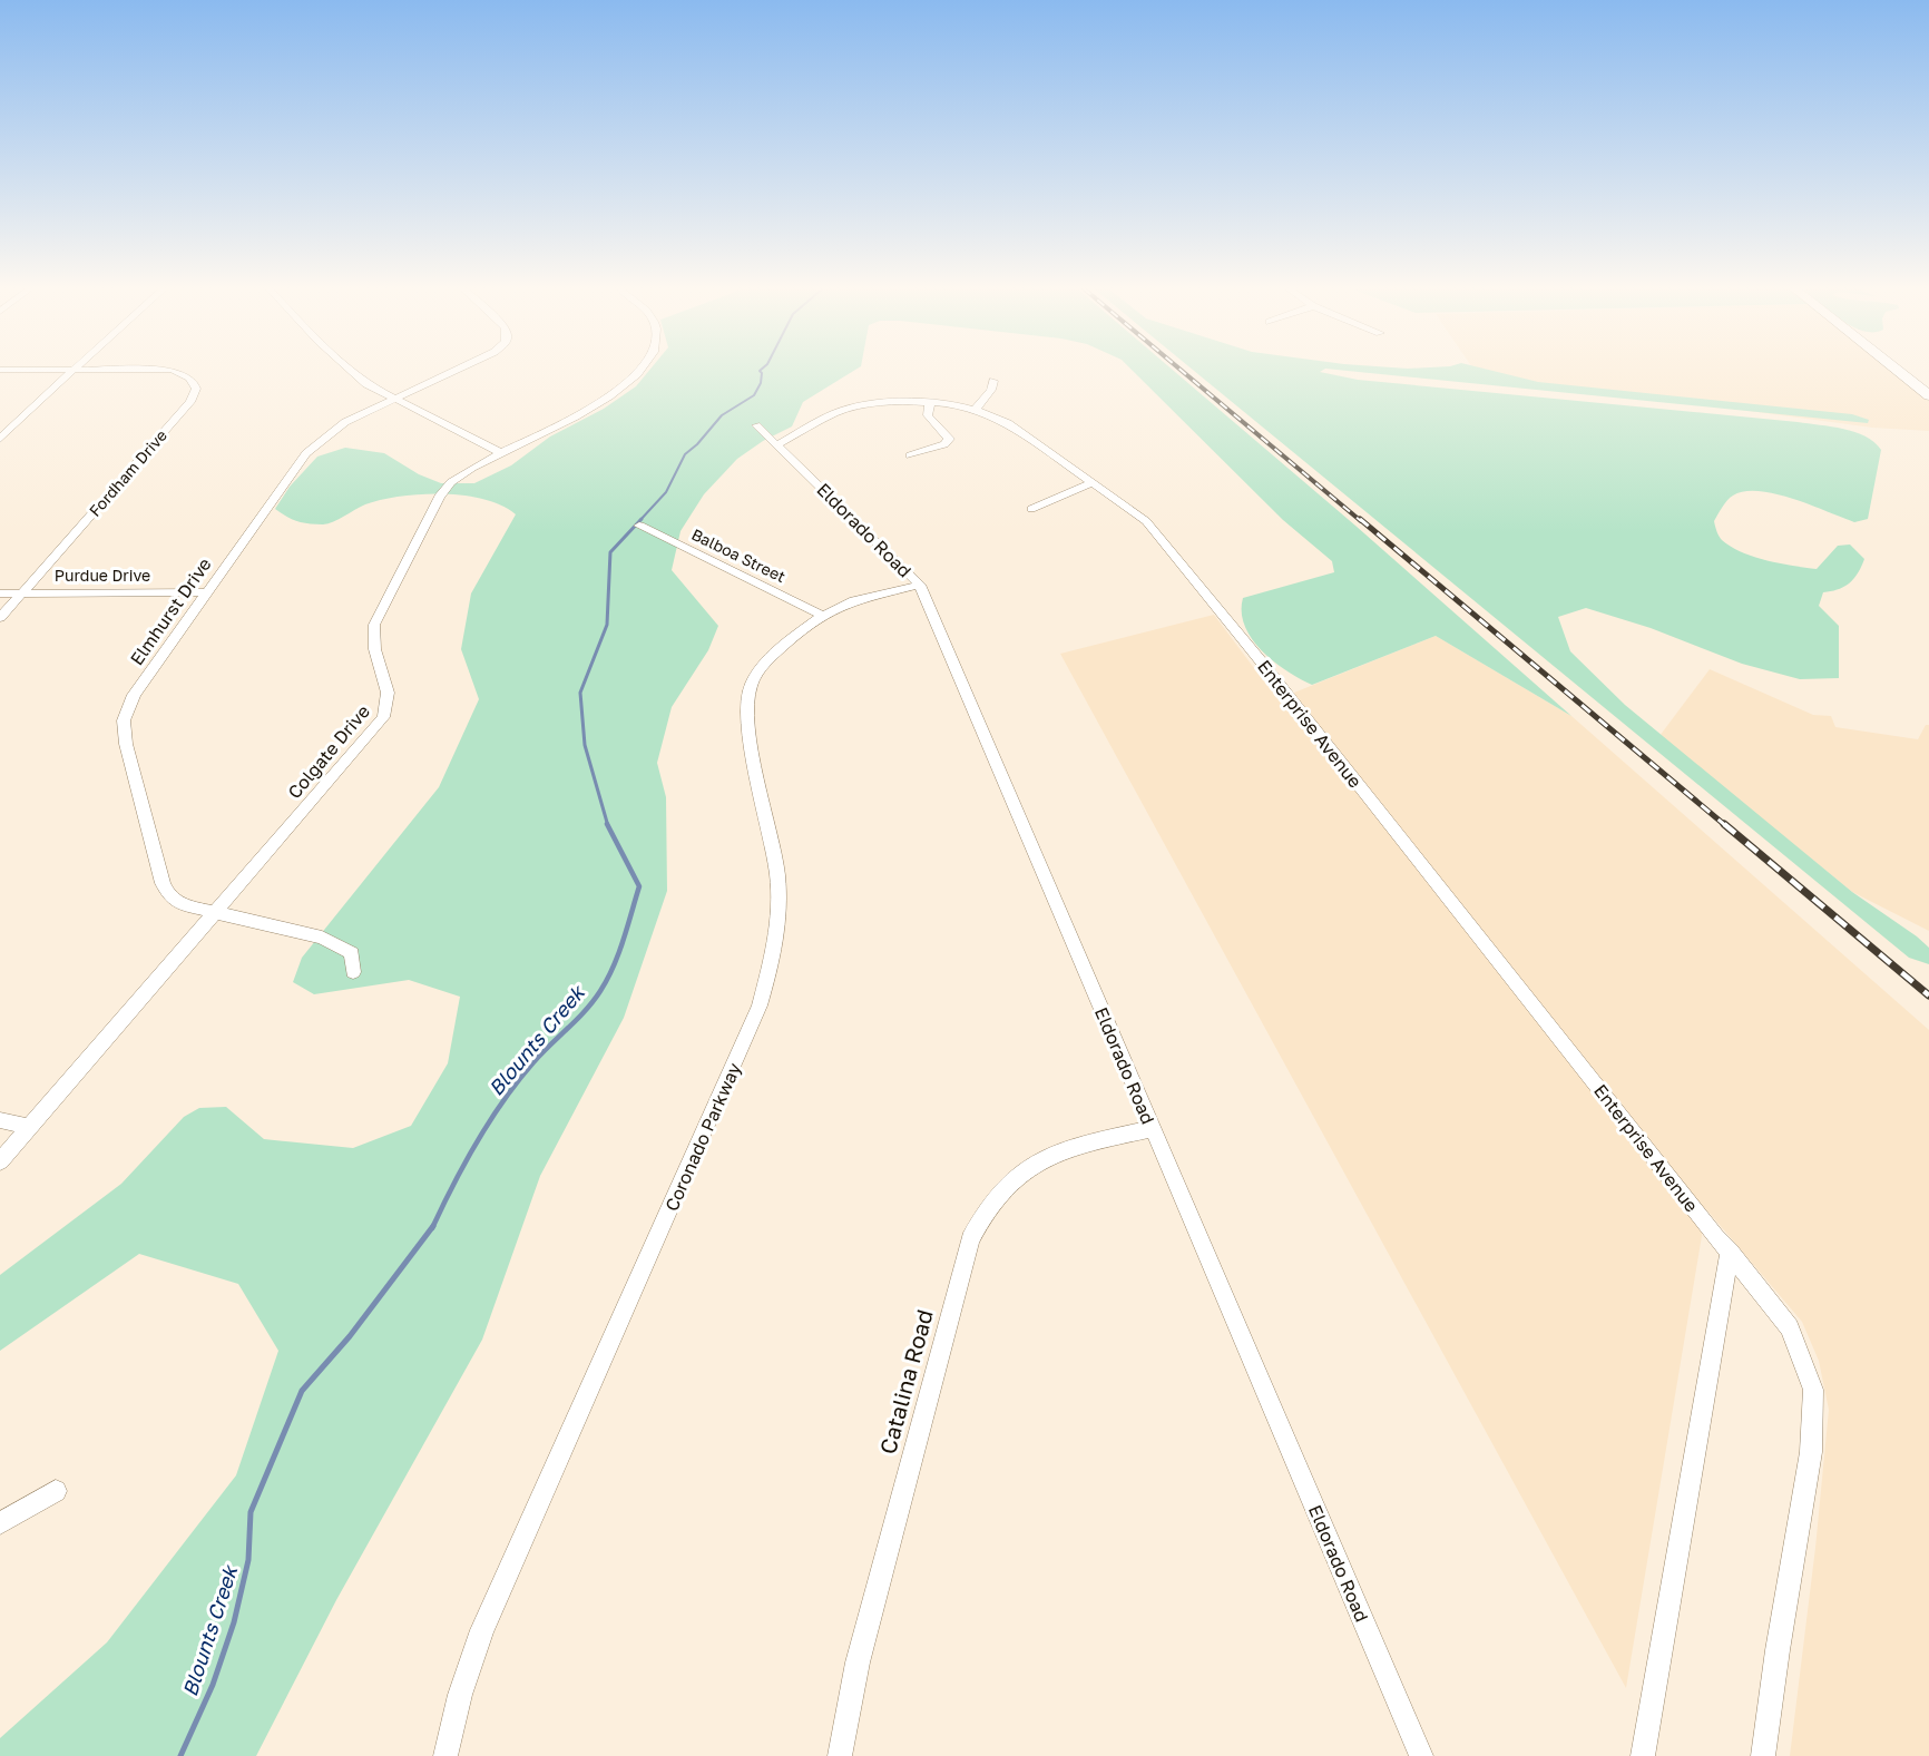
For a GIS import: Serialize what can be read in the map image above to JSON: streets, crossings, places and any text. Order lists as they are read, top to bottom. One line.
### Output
{"streets":{"street":["Fordham Drive","Eldorado Road","Balboa Street","Purdue Drive","Elmhurst Drive","Enterprise Avenue","Colgate Drive","Coronado Parkway","Catalina Road"]},"crossings":[["Fordham Drive","Purdue Drive"],["Eldorado Road","Enterprise Avenue"],["Eldorado Road","Coronado Parkway"],["Eldorado Road","Catalina Road"],["Balboa Street","Coronado Parkway"],["Purdue Drive","Elmhurst Drive"],["Elmhurst Drive","Colgate Drive"]],"water":["Blounts Creek"]}
